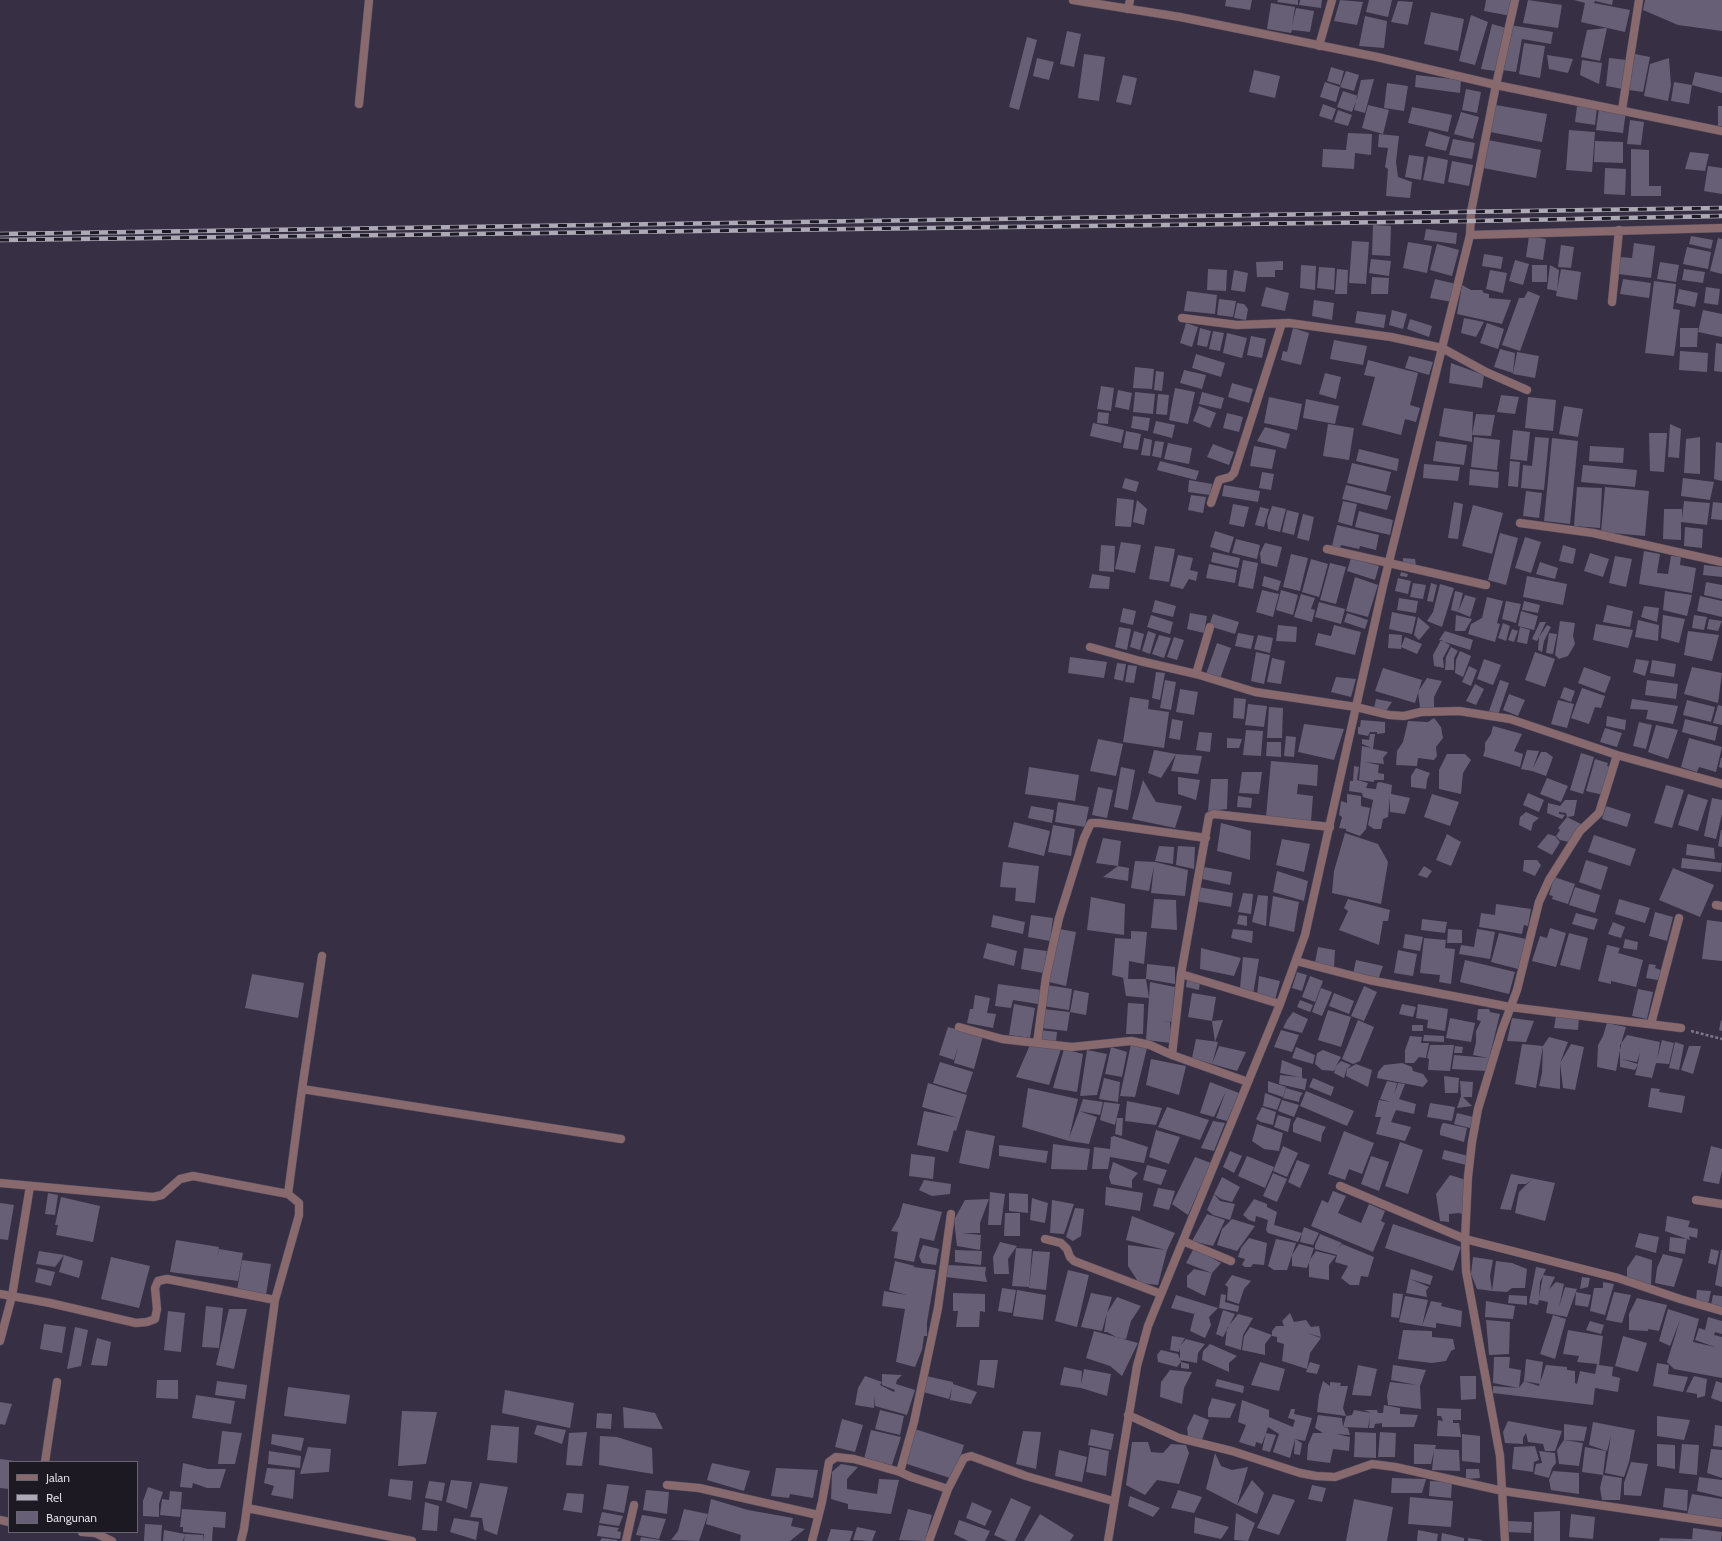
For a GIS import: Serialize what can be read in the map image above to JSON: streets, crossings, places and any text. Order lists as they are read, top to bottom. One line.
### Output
{"legend":["Jalan","Rel","Bangunan"]}
